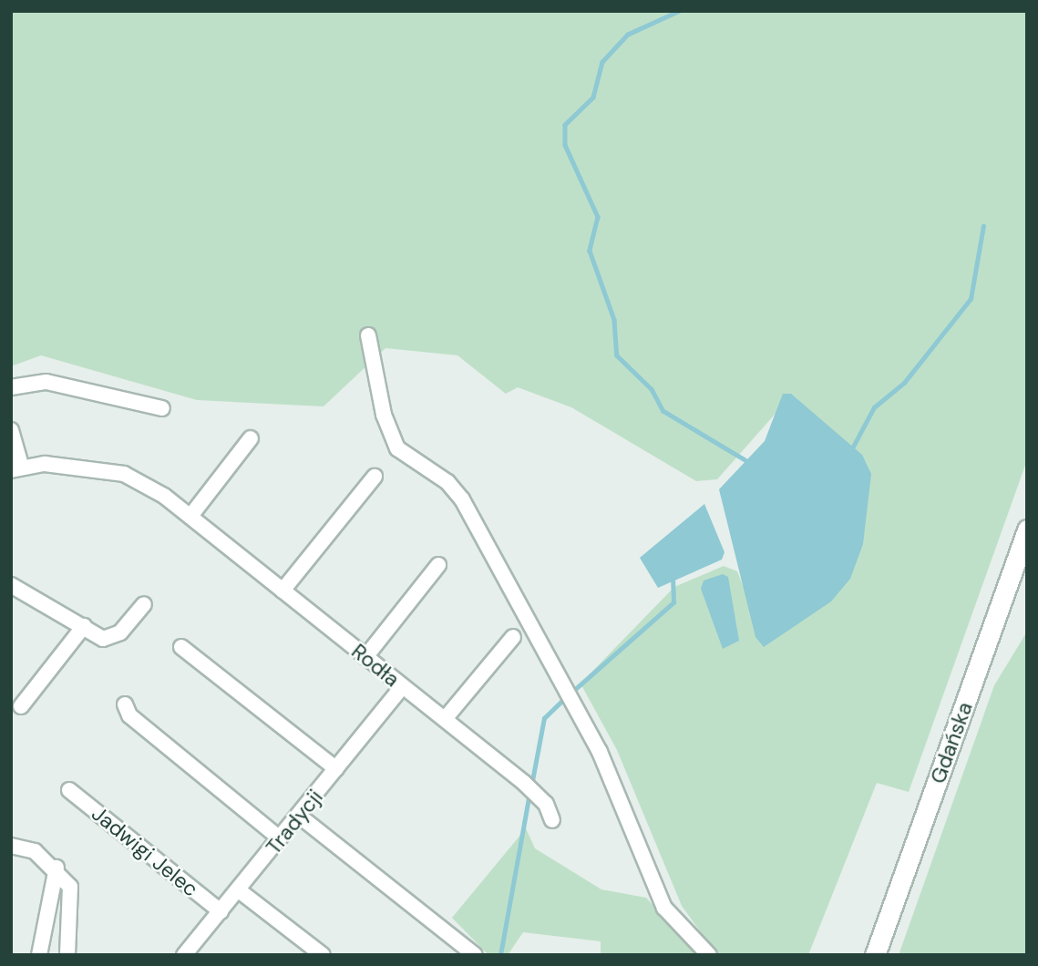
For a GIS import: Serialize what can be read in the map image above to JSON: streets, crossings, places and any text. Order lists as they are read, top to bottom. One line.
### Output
{"streets":{"main road":["Gdańska"],"street":["Rodła","Tradycji","Jadwigi Jelec"]},"crossings":[["Rodła","Tradycji"],["Tradycji","Jadwigi Jelec"]]}
